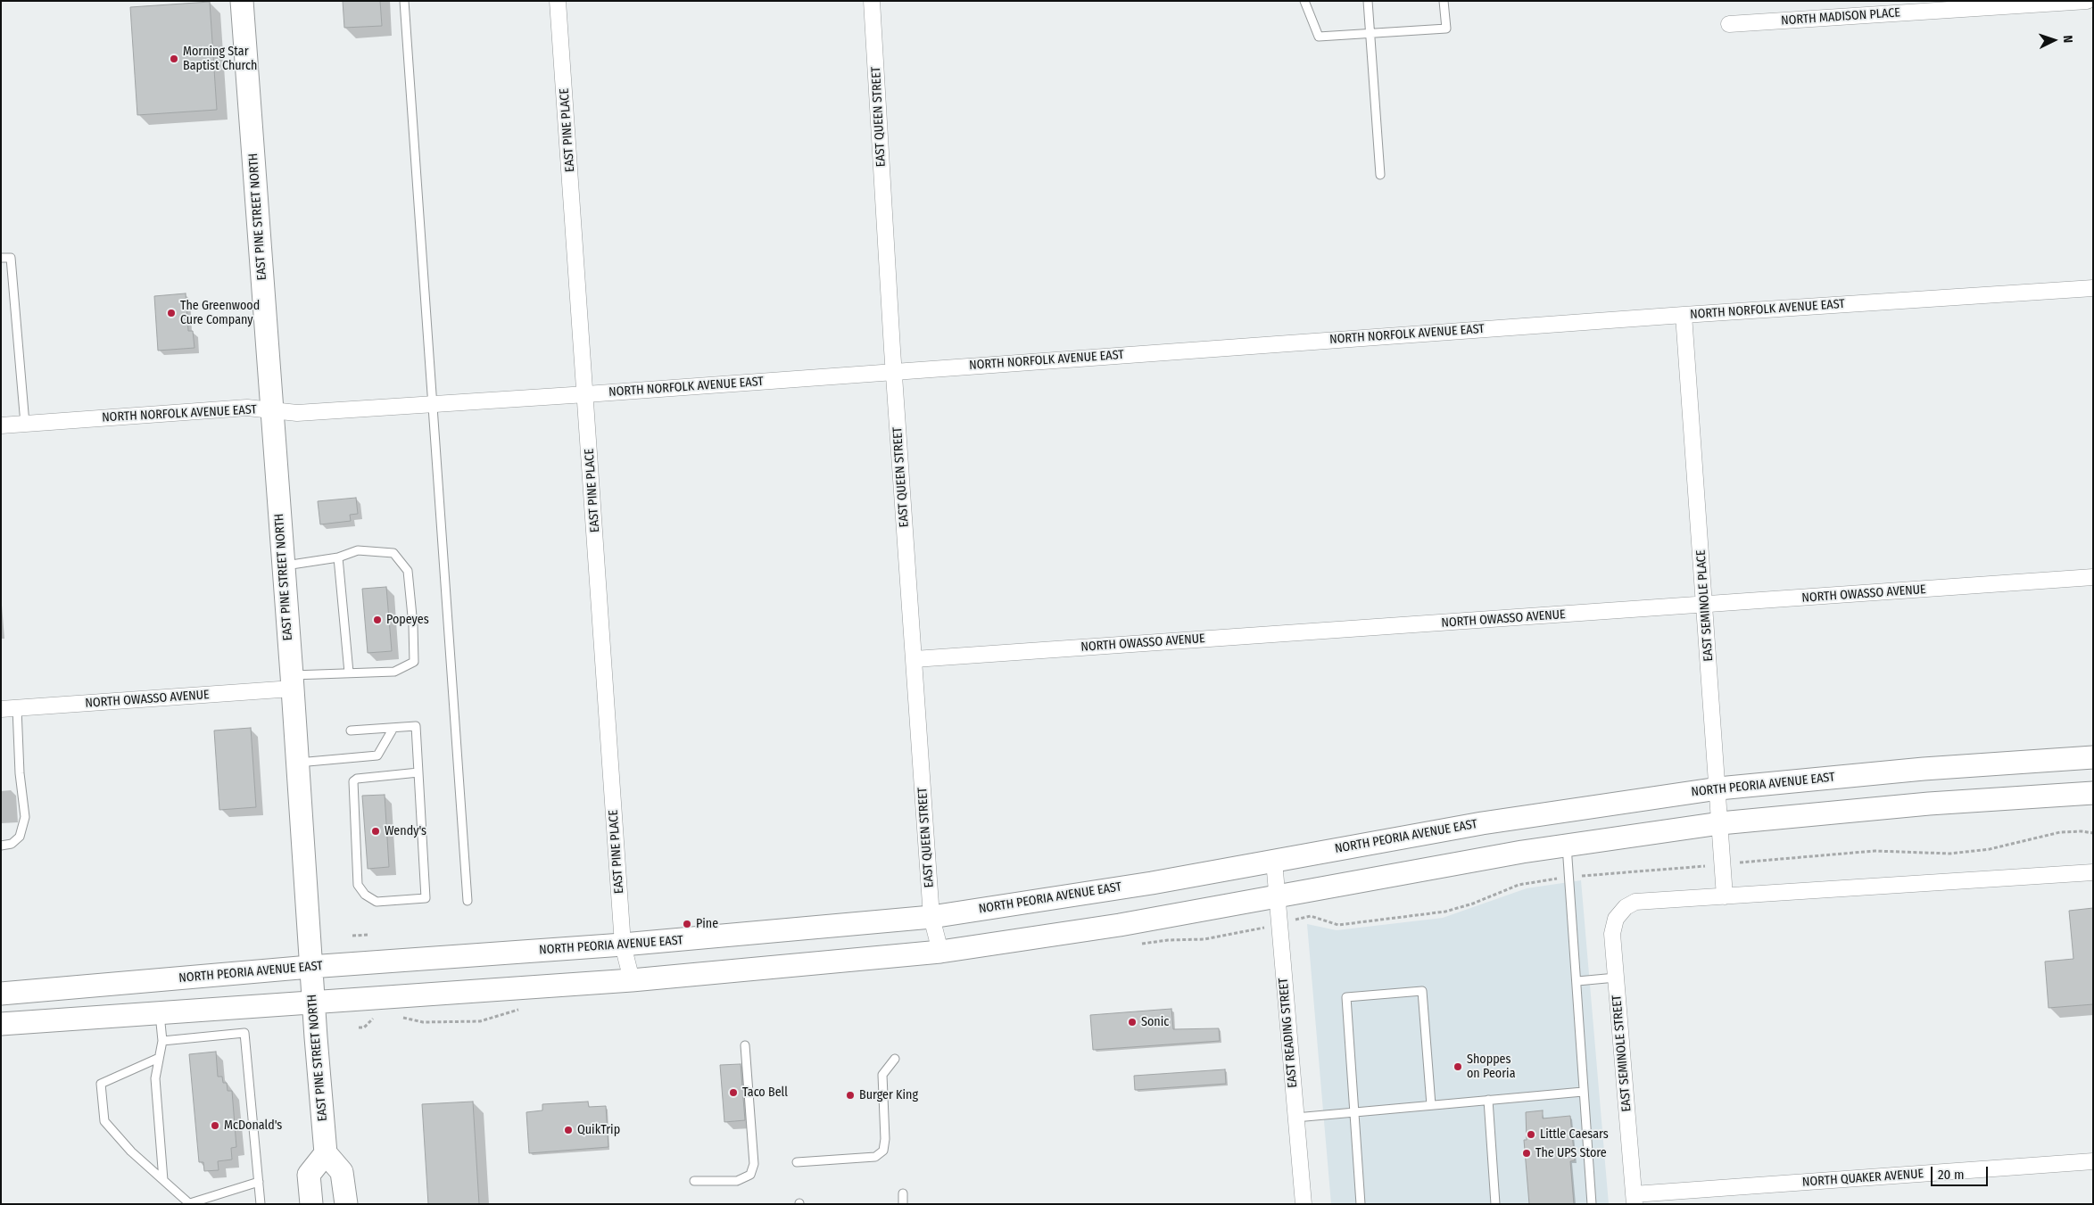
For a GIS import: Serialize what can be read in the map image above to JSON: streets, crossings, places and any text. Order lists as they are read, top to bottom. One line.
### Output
{"streets":{"main road":["EAST PINE STREET NORTH","NORTH PEORIA AVENUE EAST"],"street":["NORTH MADISON PLACE","EAST QUEEN STREET","EAST PINE PLACE","NORTH NORFOLK AVENUE EAST","NORTH OWASSO AVENUE","EAST SEMINOLE PLACE","EAST READING STREET","EAST SEMINOLE STREET","NORTH QUAKER AVENUE"]},"crossings":[["EAST QUEEN STREET","NORTH NORFOLK AVENUE EAST"],["EAST QUEEN STREET","NORTH OWASSO AVENUE"],["EAST QUEEN STREET","NORTH PEORIA AVENUE EAST"],["EAST PINE PLACE","NORTH NORFOLK AVENUE EAST"],["EAST PINE PLACE","NORTH PEORIA AVENUE EAST"],["EAST PINE STREET NORTH","NORTH NORFOLK AVENUE EAST"],["EAST PINE STREET NORTH","NORTH OWASSO AVENUE"],["EAST PINE STREET NORTH","NORTH PEORIA AVENUE EAST"],["NORTH NORFOLK AVENUE EAST","EAST SEMINOLE PLACE"],["NORTH OWASSO AVENUE","EAST SEMINOLE PLACE"],["EAST SEMINOLE PLACE","NORTH PEORIA AVENUE EAST"],["EAST SEMINOLE PLACE","EAST SEMINOLE STREET"],["NORTH PEORIA AVENUE EAST","EAST READING STREET"],["EAST SEMINOLE STREET","NORTH QUAKER AVENUE"]],"places":["Morning Star Baptist Church","The Greenwood Cure Company","Popeyes","Wendy's","Pine","Sonic","Shoppes on Peoria","Taco Bell","Burger King","McDonald's","QuikTrip","Little Caesars","The UPS Store"],"scale_bar":"20 m","north":"right"}
